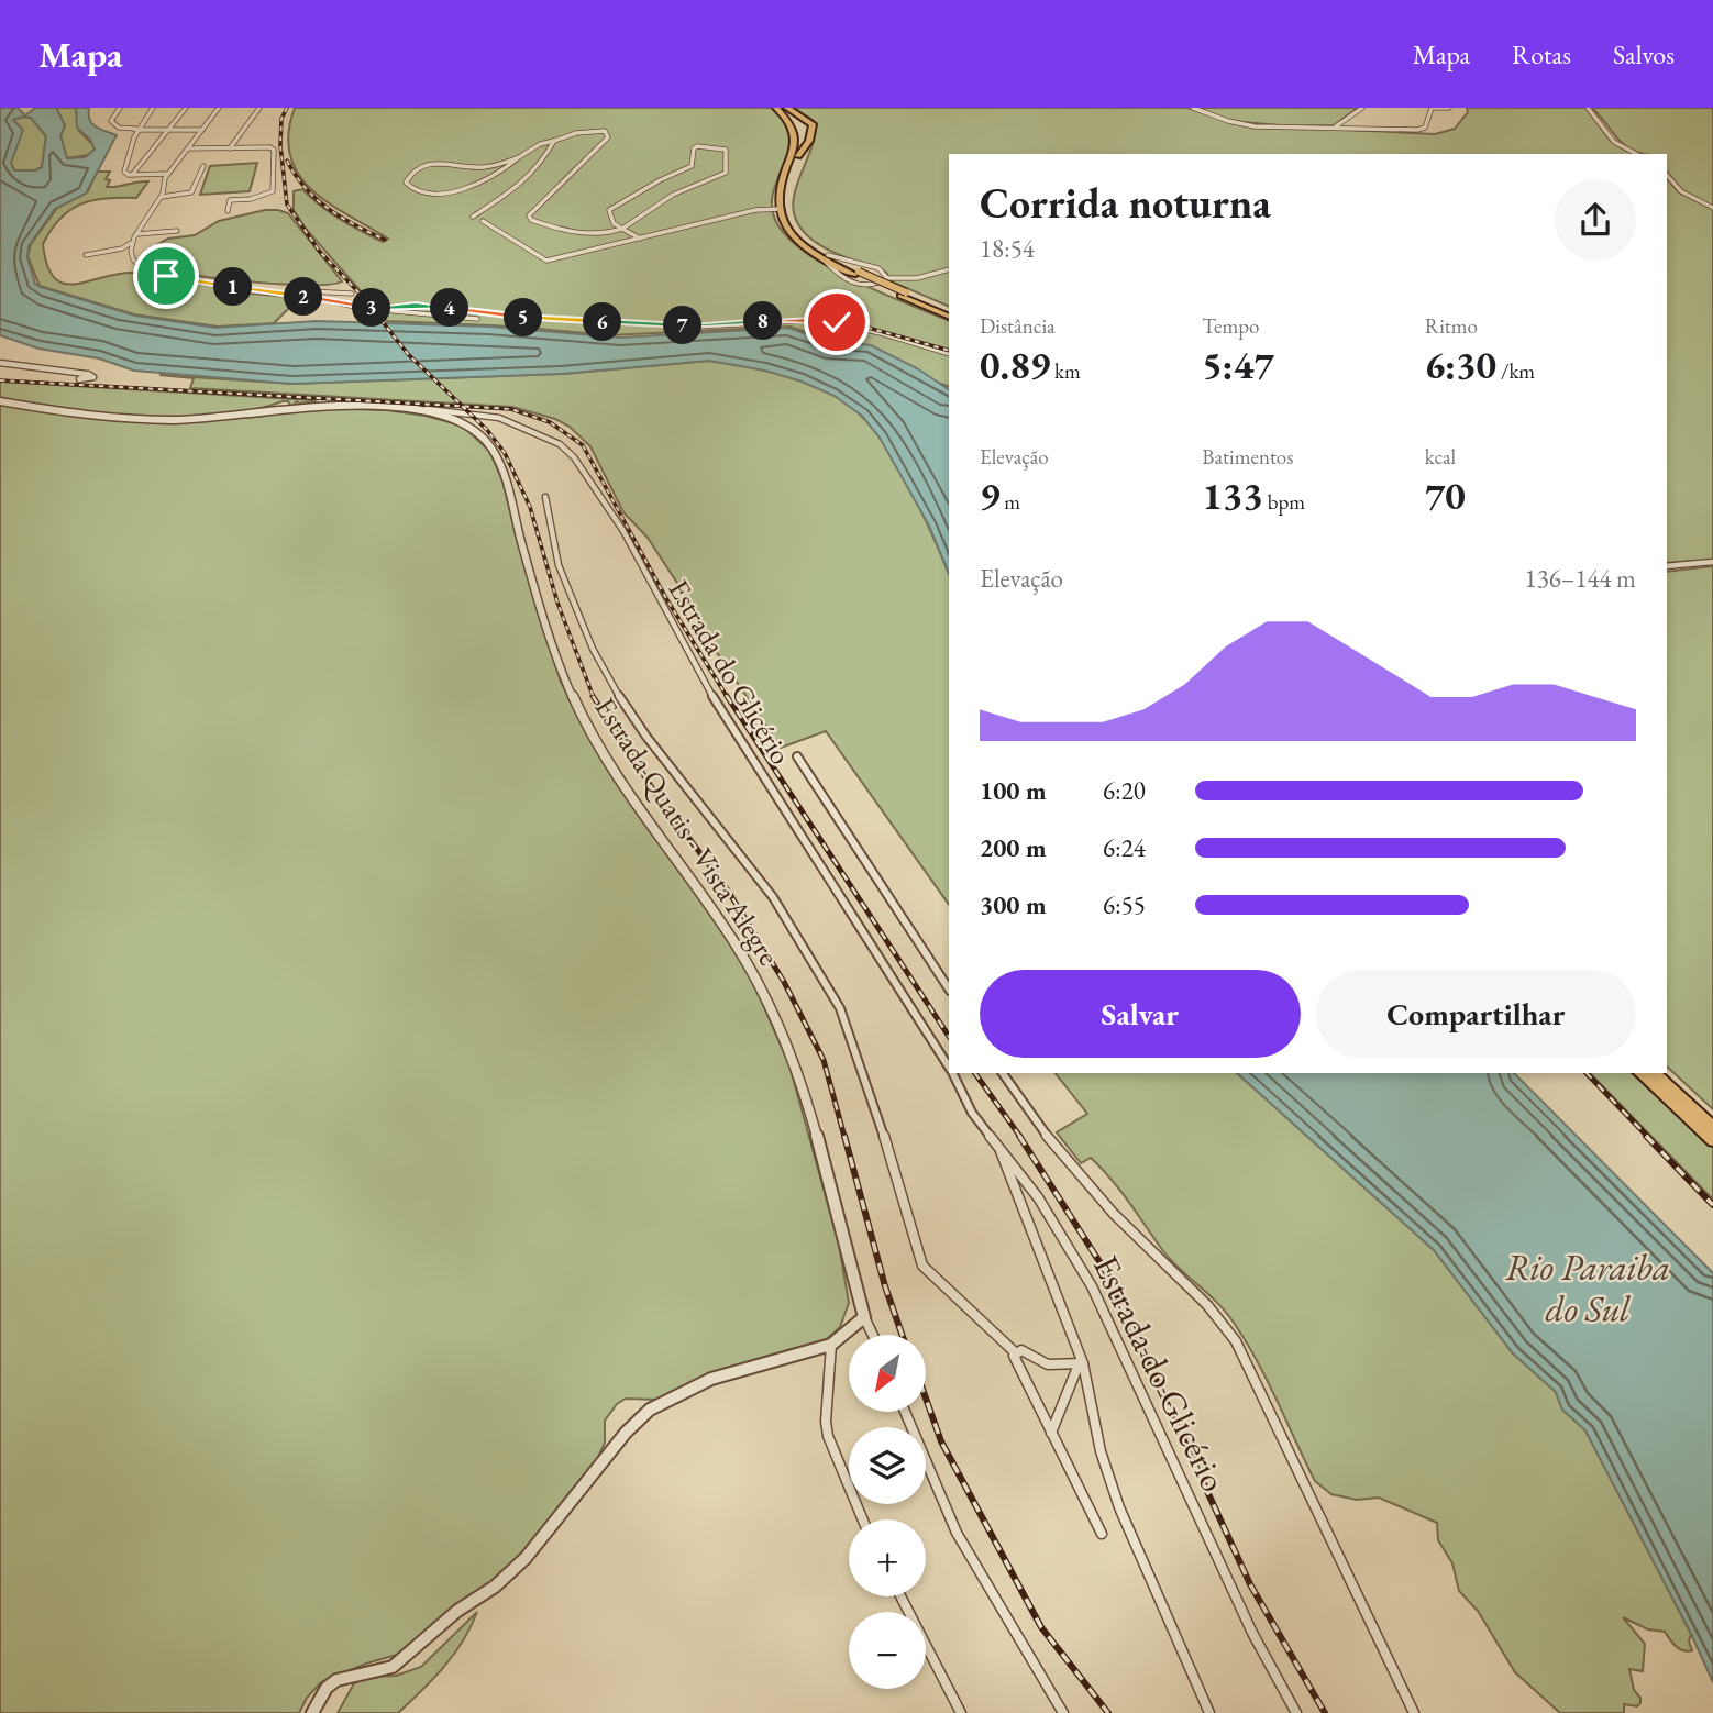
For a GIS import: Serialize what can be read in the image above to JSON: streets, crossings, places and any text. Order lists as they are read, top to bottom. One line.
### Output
{"streets":{"street":["Estrada do Glicério","Estrada Quatis - Vista Alegre"]},"crossings":[["Estrada do Glicério","Estrada Quatis - Vista Alegre"]],"water":["Rio Paraiba do Sul"],"north":"bottom left","page":{"header":"Mapa","nav":["Mapa","Rotas","Salvos"],"heading":["Corrida noturna","18:54"],"pins":["1","2","3","4","5","8","6","7"],"stats":[["Distância","0.89 km"],["Tempo","5:47"],["Ritmo","6:30 /km"],["Elevação","9 m"],["Batimentos","133 bpm"],["kcal","70"]],"chart":["Elevação","136–144 m"],"list":[{"name":"100 m","note":"6:20"},{"name":"200 m","note":"6:24"},{"name":"300 m","note":"6:55"}],"buttons":["Salvar","Compartilhar"],"map_buttons":["+","−"]}}
